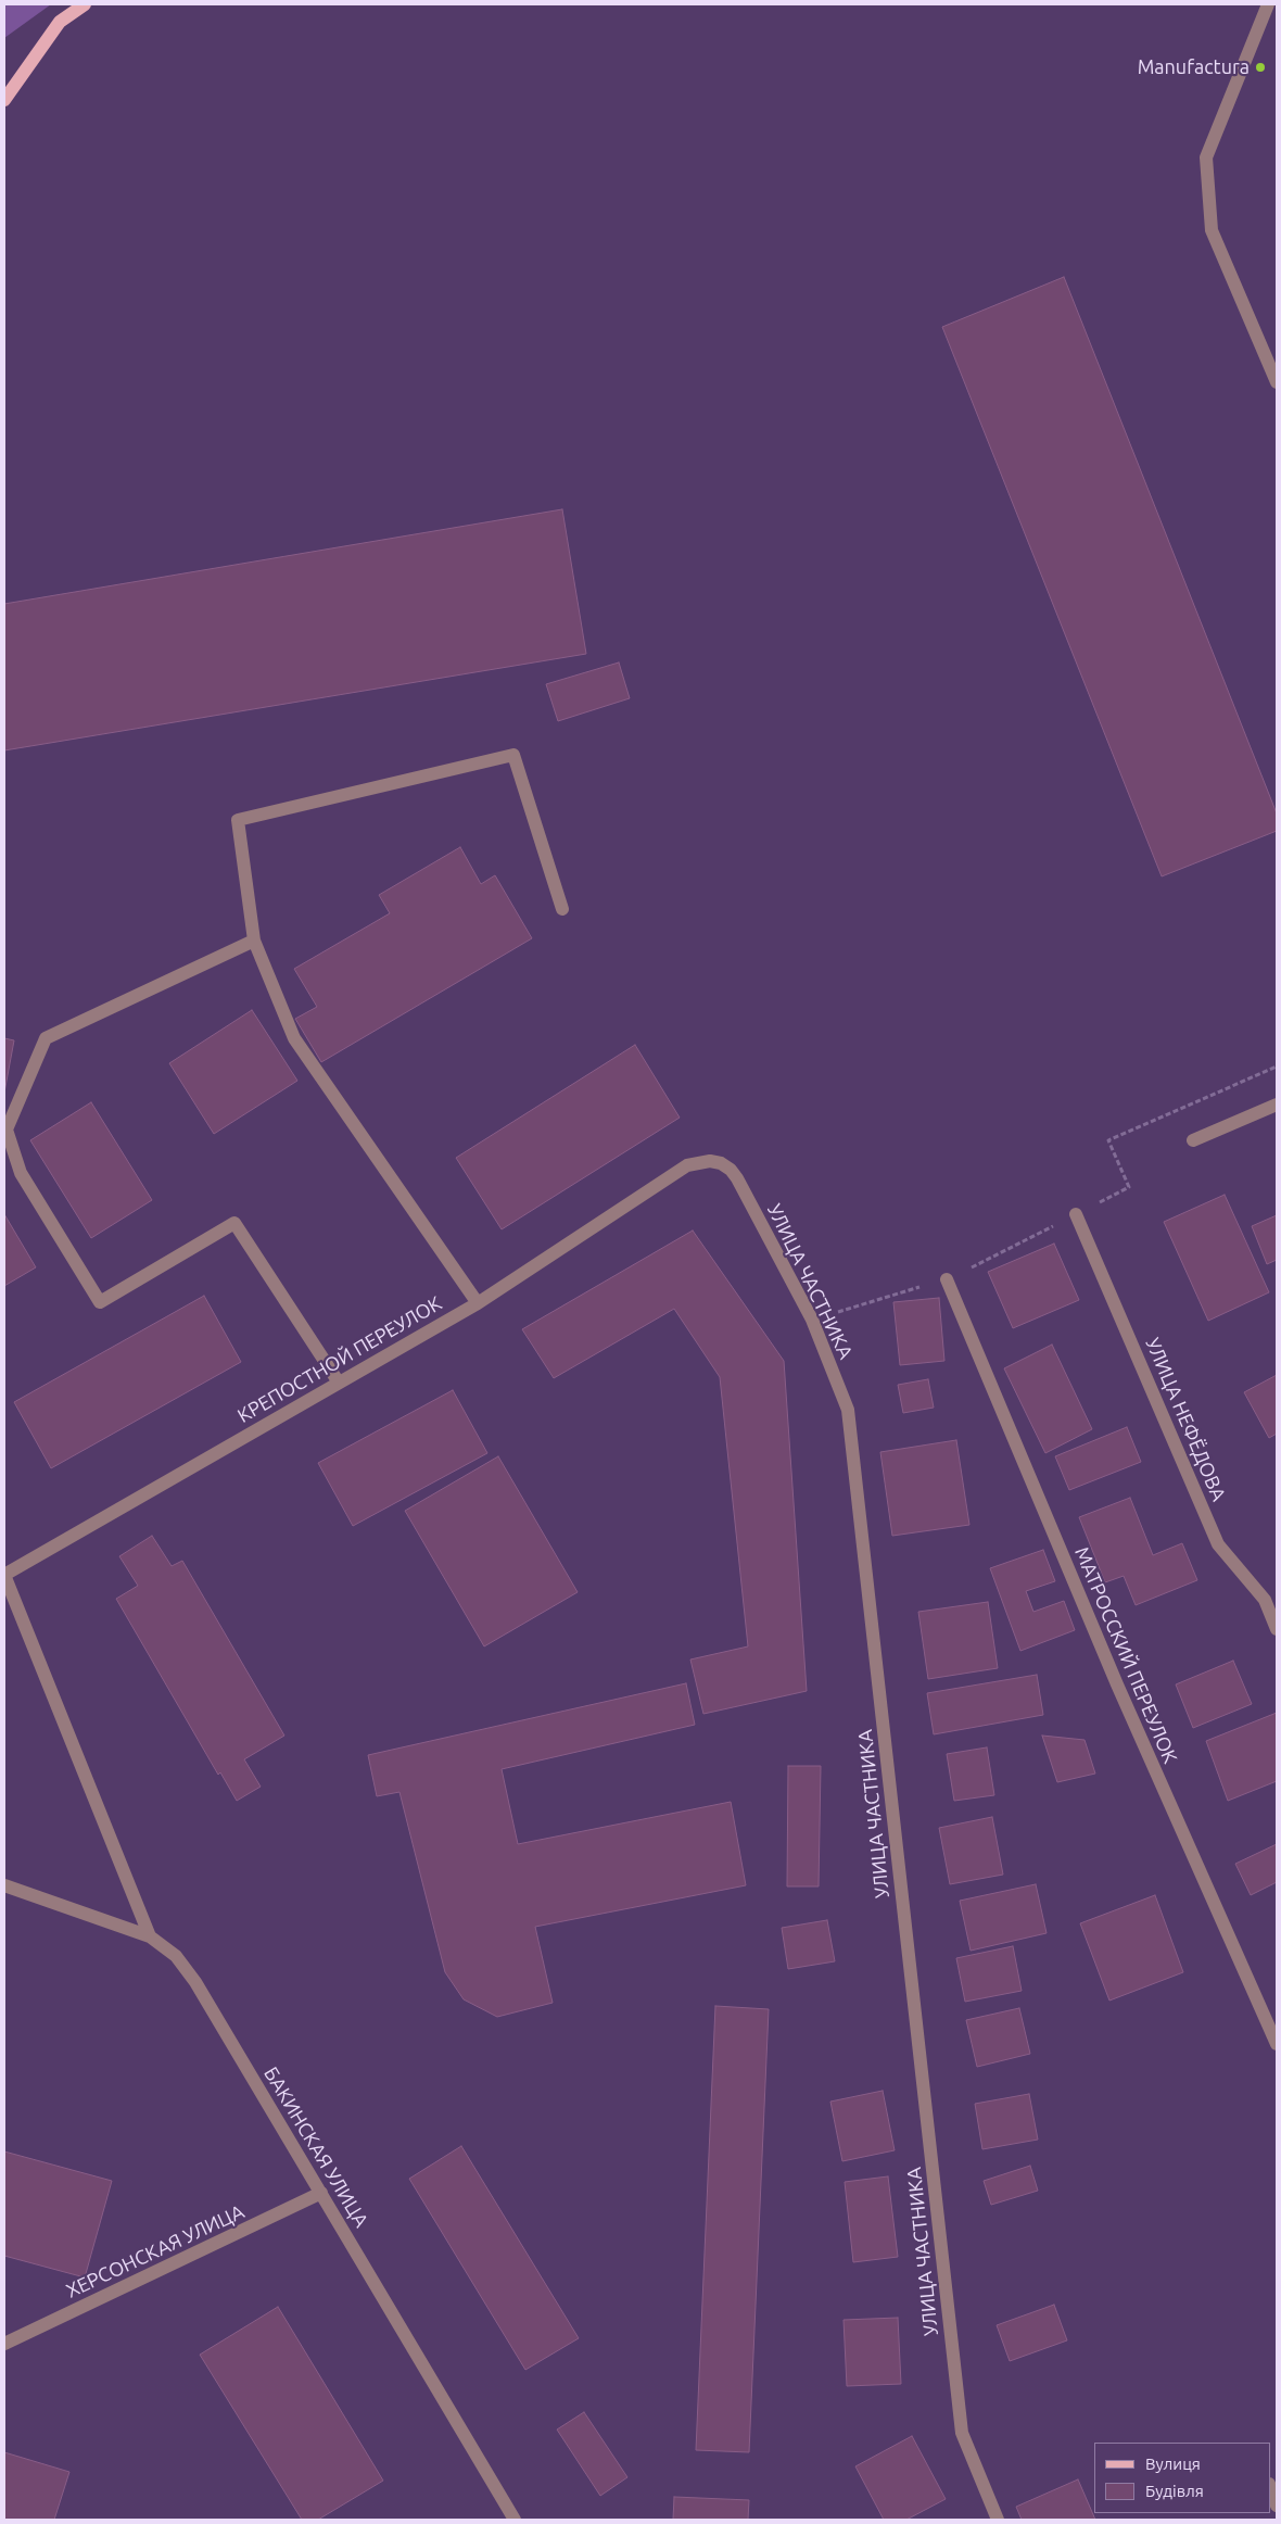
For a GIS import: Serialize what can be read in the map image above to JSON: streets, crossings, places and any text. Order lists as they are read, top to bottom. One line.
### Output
{"streets":{"street":["УЛИЦА ЧАСТНИКА","КРЕПОСТНОЙ ПЕРЕУЛОК","УЛИЦА НЕФЁДОВА","МАТРОССКИЙ ПЕРЕУЛОК","БАКИНСКАЯ УЛИЦА","ХЕРСОНСКАЯ УЛИЦА"]},"crossings":[["УЛИЦА ЧАСТНИКА","КРЕПОСТНОЙ ПЕРЕУЛОК"],["БАКИНСКАЯ УЛИЦА","ХЕРСОНСКАЯ УЛИЦА"]],"places":["Manufactura"],"legend":["Вулиця","Будівля"]}
